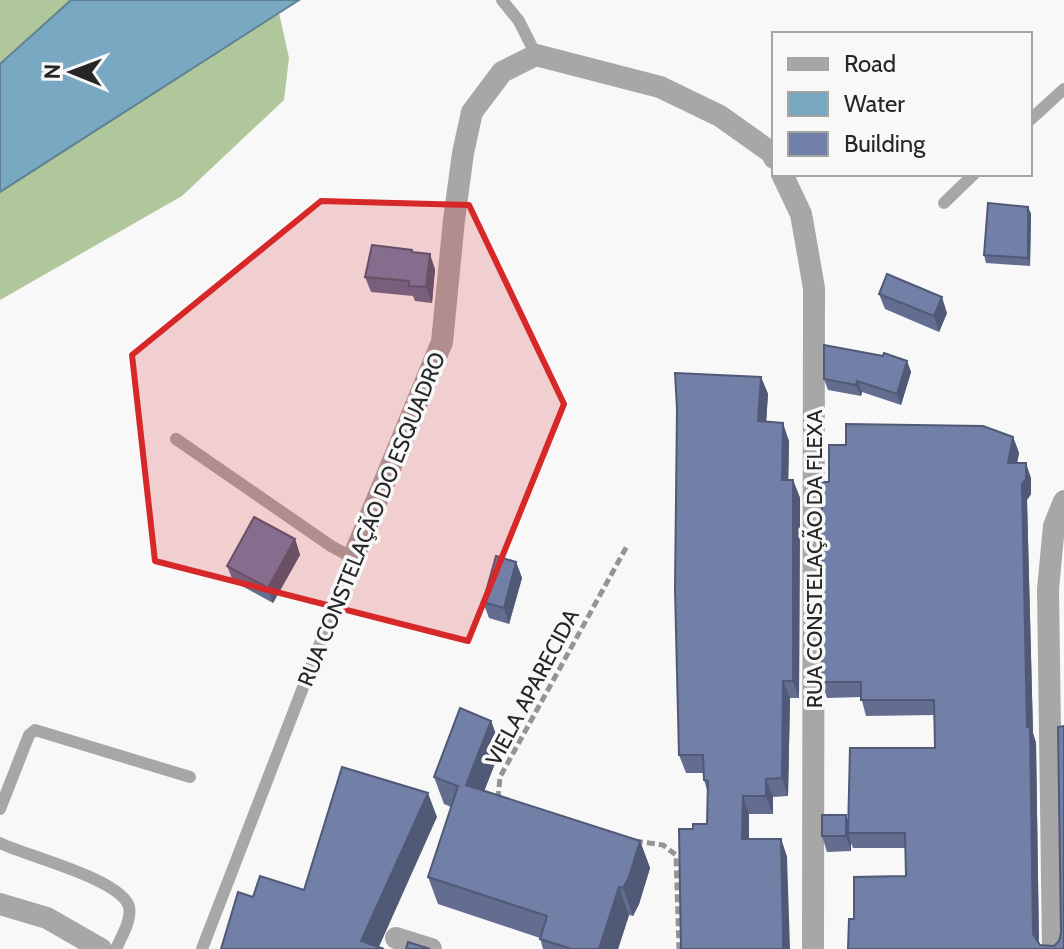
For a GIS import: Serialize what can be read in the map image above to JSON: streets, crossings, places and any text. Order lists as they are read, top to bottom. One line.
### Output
{"streets":{"street":["RUA CONSTELAÇÃO DO ESQUADRO","RUA CONSTELAÇÃO DA FLEXA"],"path":["VIELA APARECIDA"]},"legend":["Road","Water","Building"],"north":"left"}
